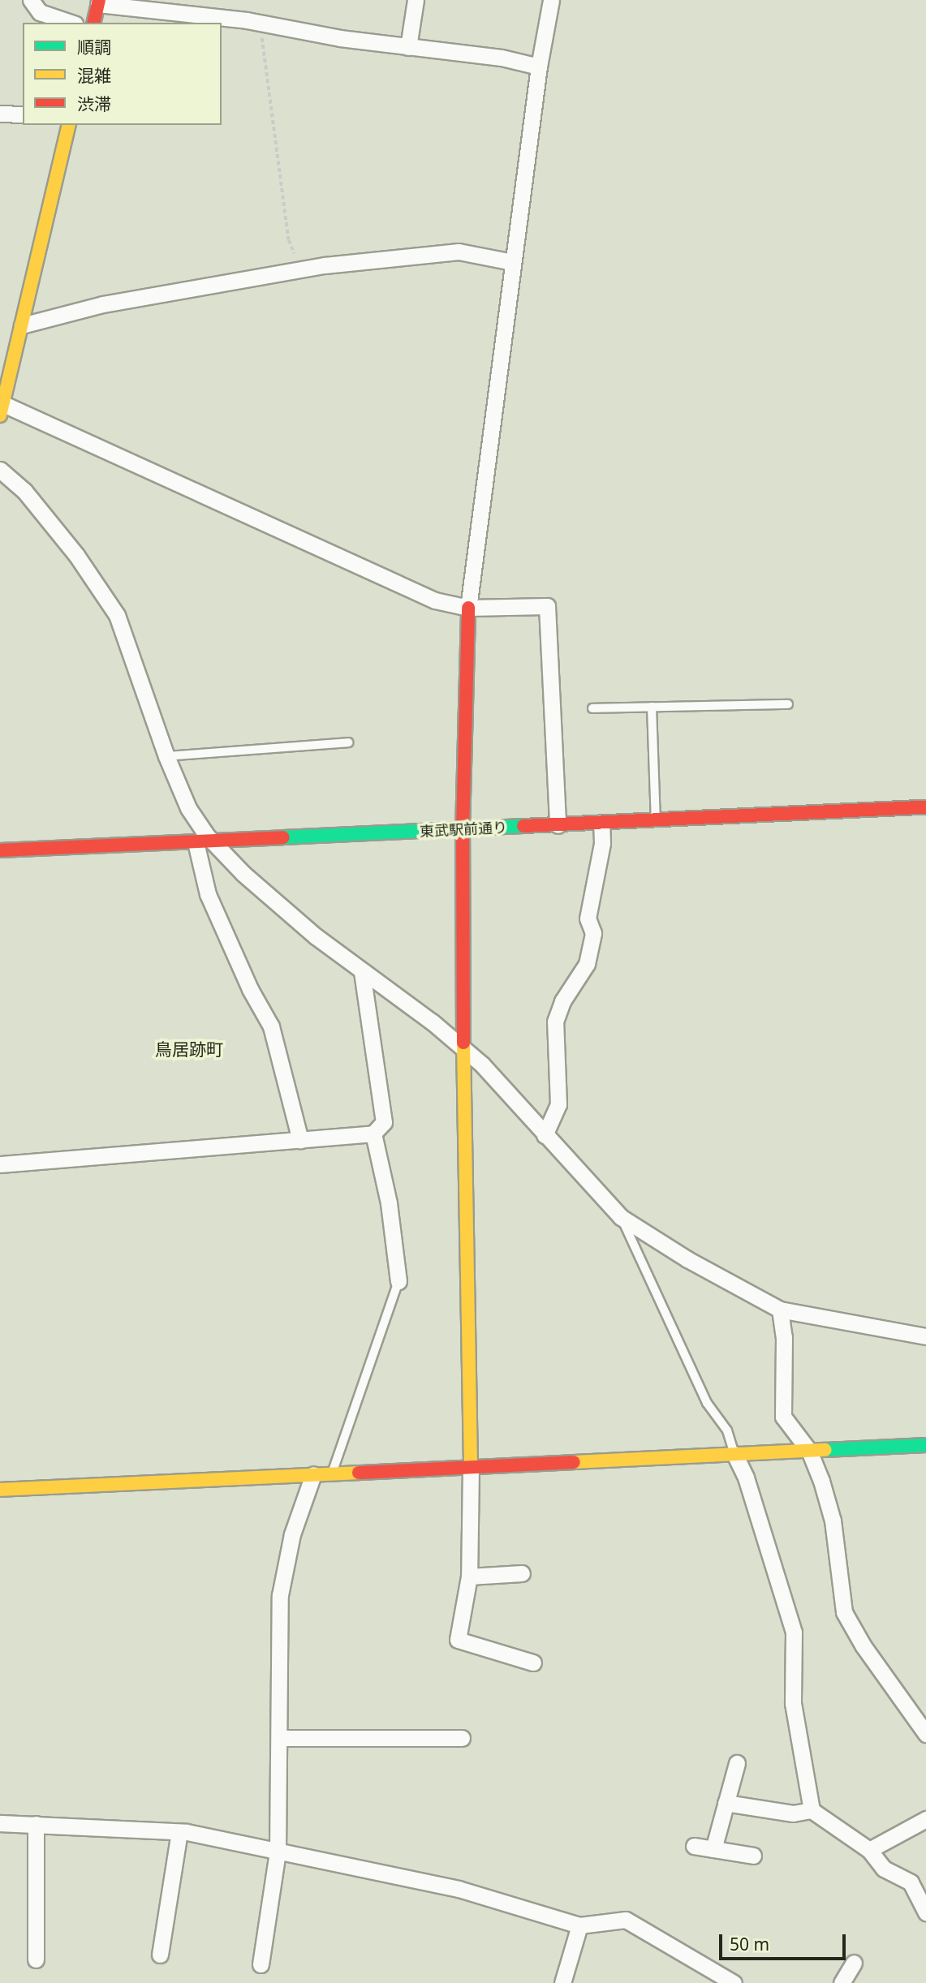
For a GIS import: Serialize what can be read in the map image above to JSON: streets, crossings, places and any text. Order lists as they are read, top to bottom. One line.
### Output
{"streets":{"street":["東武駅前通り"]},"districts":["鳥居跡町"],"legend":["順調","混雑","渋滞"],"scale_bar":"50 m"}
